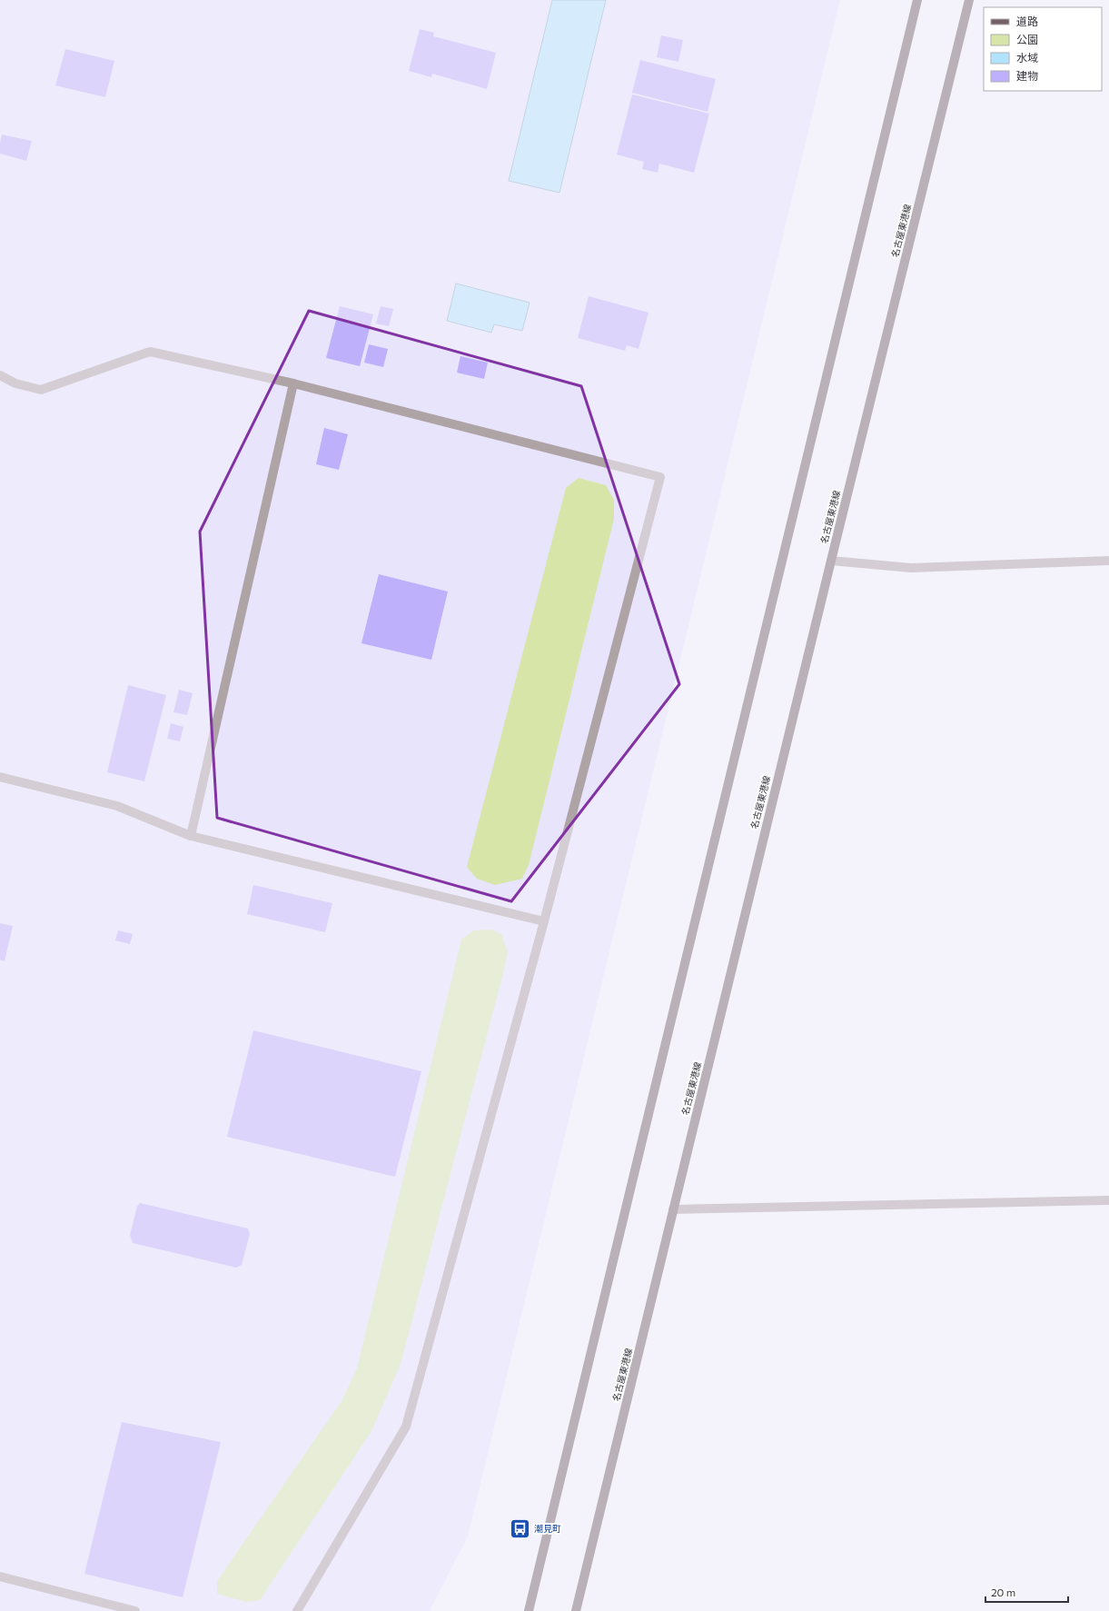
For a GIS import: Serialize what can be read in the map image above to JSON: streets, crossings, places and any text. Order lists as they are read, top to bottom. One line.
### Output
{"streets":{"main road":["名古屋東港線"]},"places":{"bus stop":["潮見町"]},"legend":["道路","公園","水域","建物"],"scale_bar":"20 m"}
